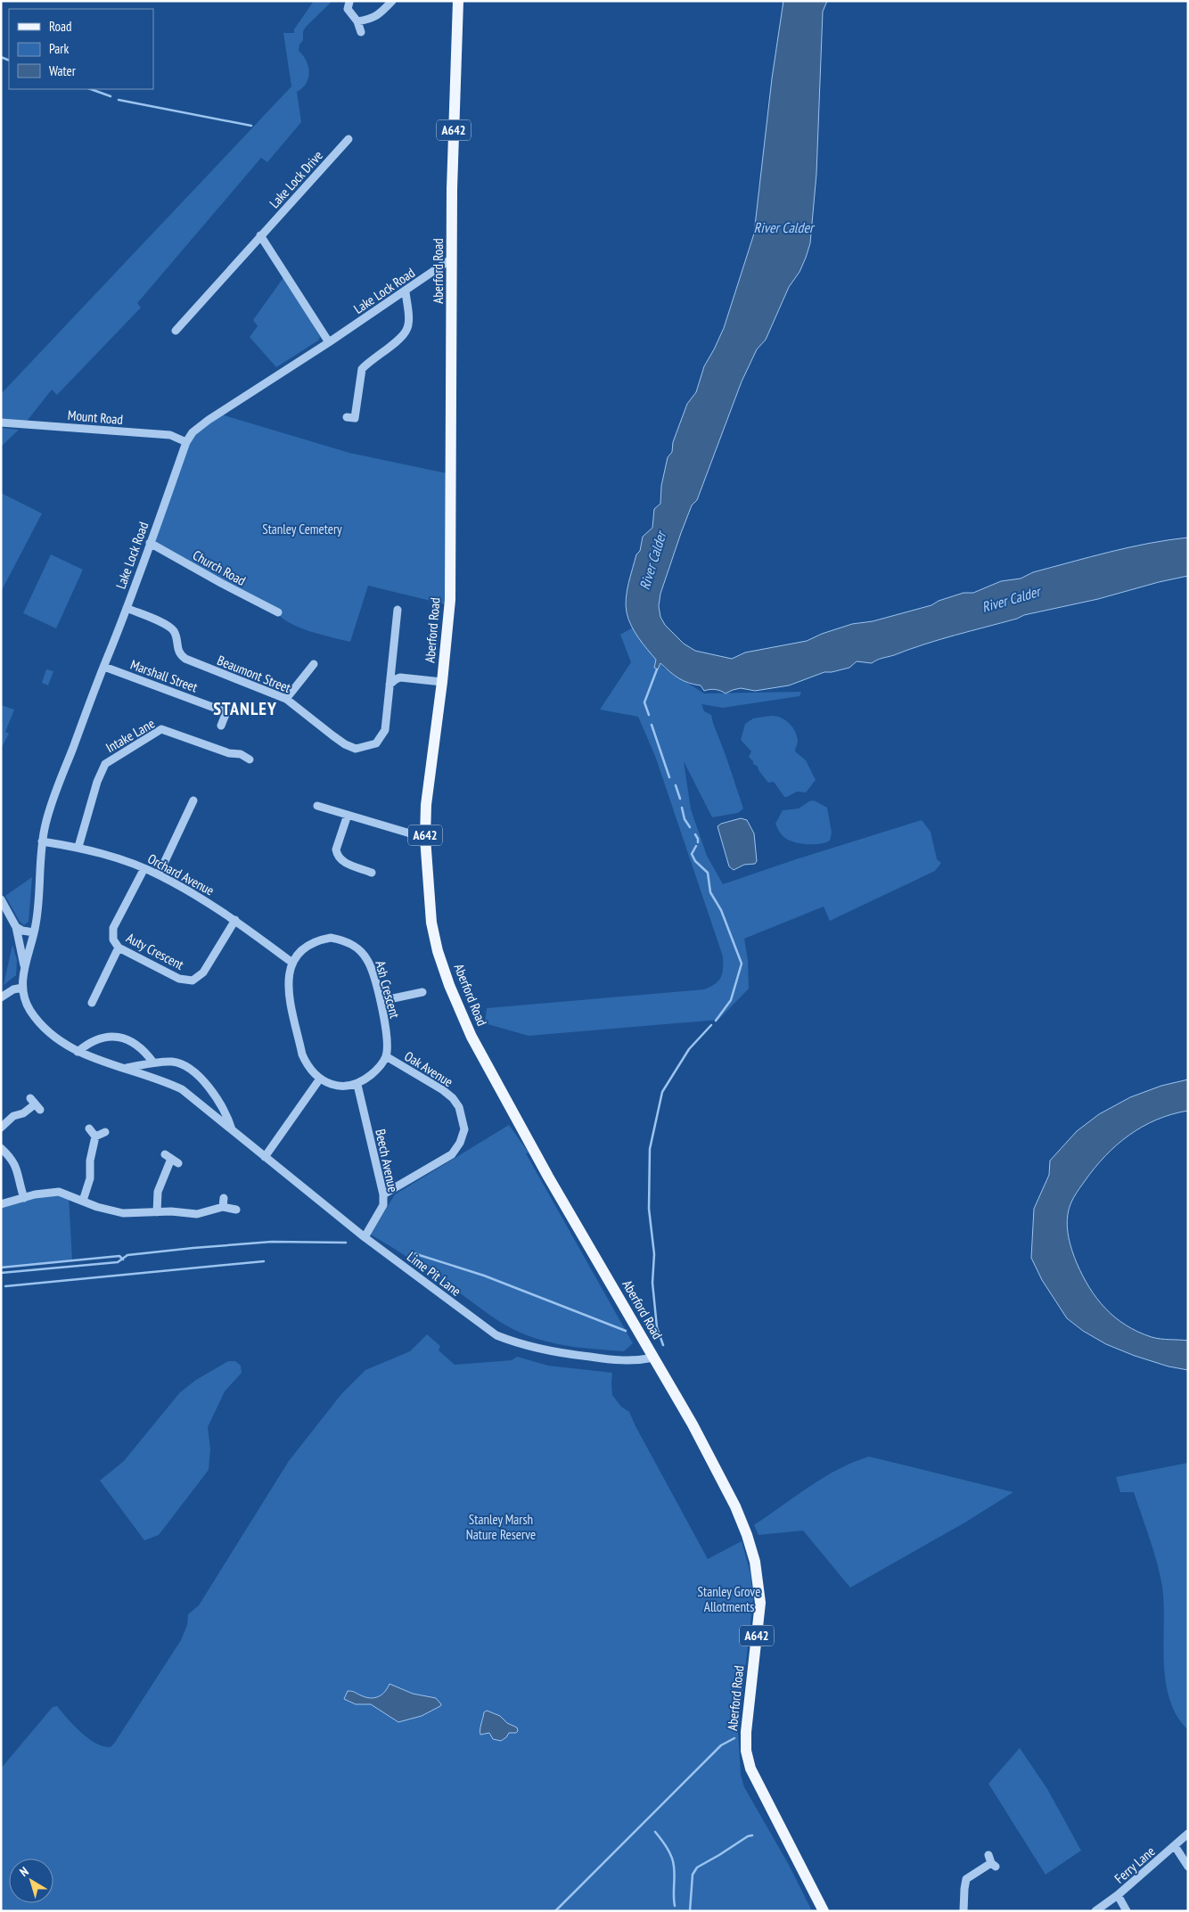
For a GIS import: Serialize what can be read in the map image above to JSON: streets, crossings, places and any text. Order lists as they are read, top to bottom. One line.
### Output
{"streets":{"main road":["A642","Aberford Road"],"street":["Lake Lock Drive","Lake Lock Road","Mount Road","Church Road","Beaumont Street","Marshall Street","Intake Lane","Orchard Avenue","Auty Crescent","Ash Crescent","Oak Avenue","Beech Avenue","Lime Pit Lane","Ferry Lane"]},"crossings":[["Aberford Road","Lake Lock Road"],["Aberford Road","Lime Pit Lane"],["Lake Lock Road","Mount Road"],["Lake Lock Road","Church Road"],["Lake Lock Road","Beaumont Street"],["Lake Lock Road","Marshall Street"],["Lake Lock Road","Orchard Avenue"],["Lake Lock Road","Lime Pit Lane"],["Intake Lane","Orchard Avenue"],["Orchard Avenue","Auty Crescent"],["Orchard Avenue","Ash Crescent"],["Orchard Avenue","Oak Avenue"],["Orchard Avenue","Beech Avenue"],["Ash Crescent","Oak Avenue"],["Ash Crescent","Beech Avenue"],["Oak Avenue","Beech Avenue"],["Beech Avenue","Lime Pit Lane"]],"districts":["STANLEY"],"water":["River Calder"],"parks":["Stanley Cemetery","Stanley Marsh Nature Reserve","Stanley Grove Allotments"],"legend":["Road","Park","Water"],"north":"top left"}
